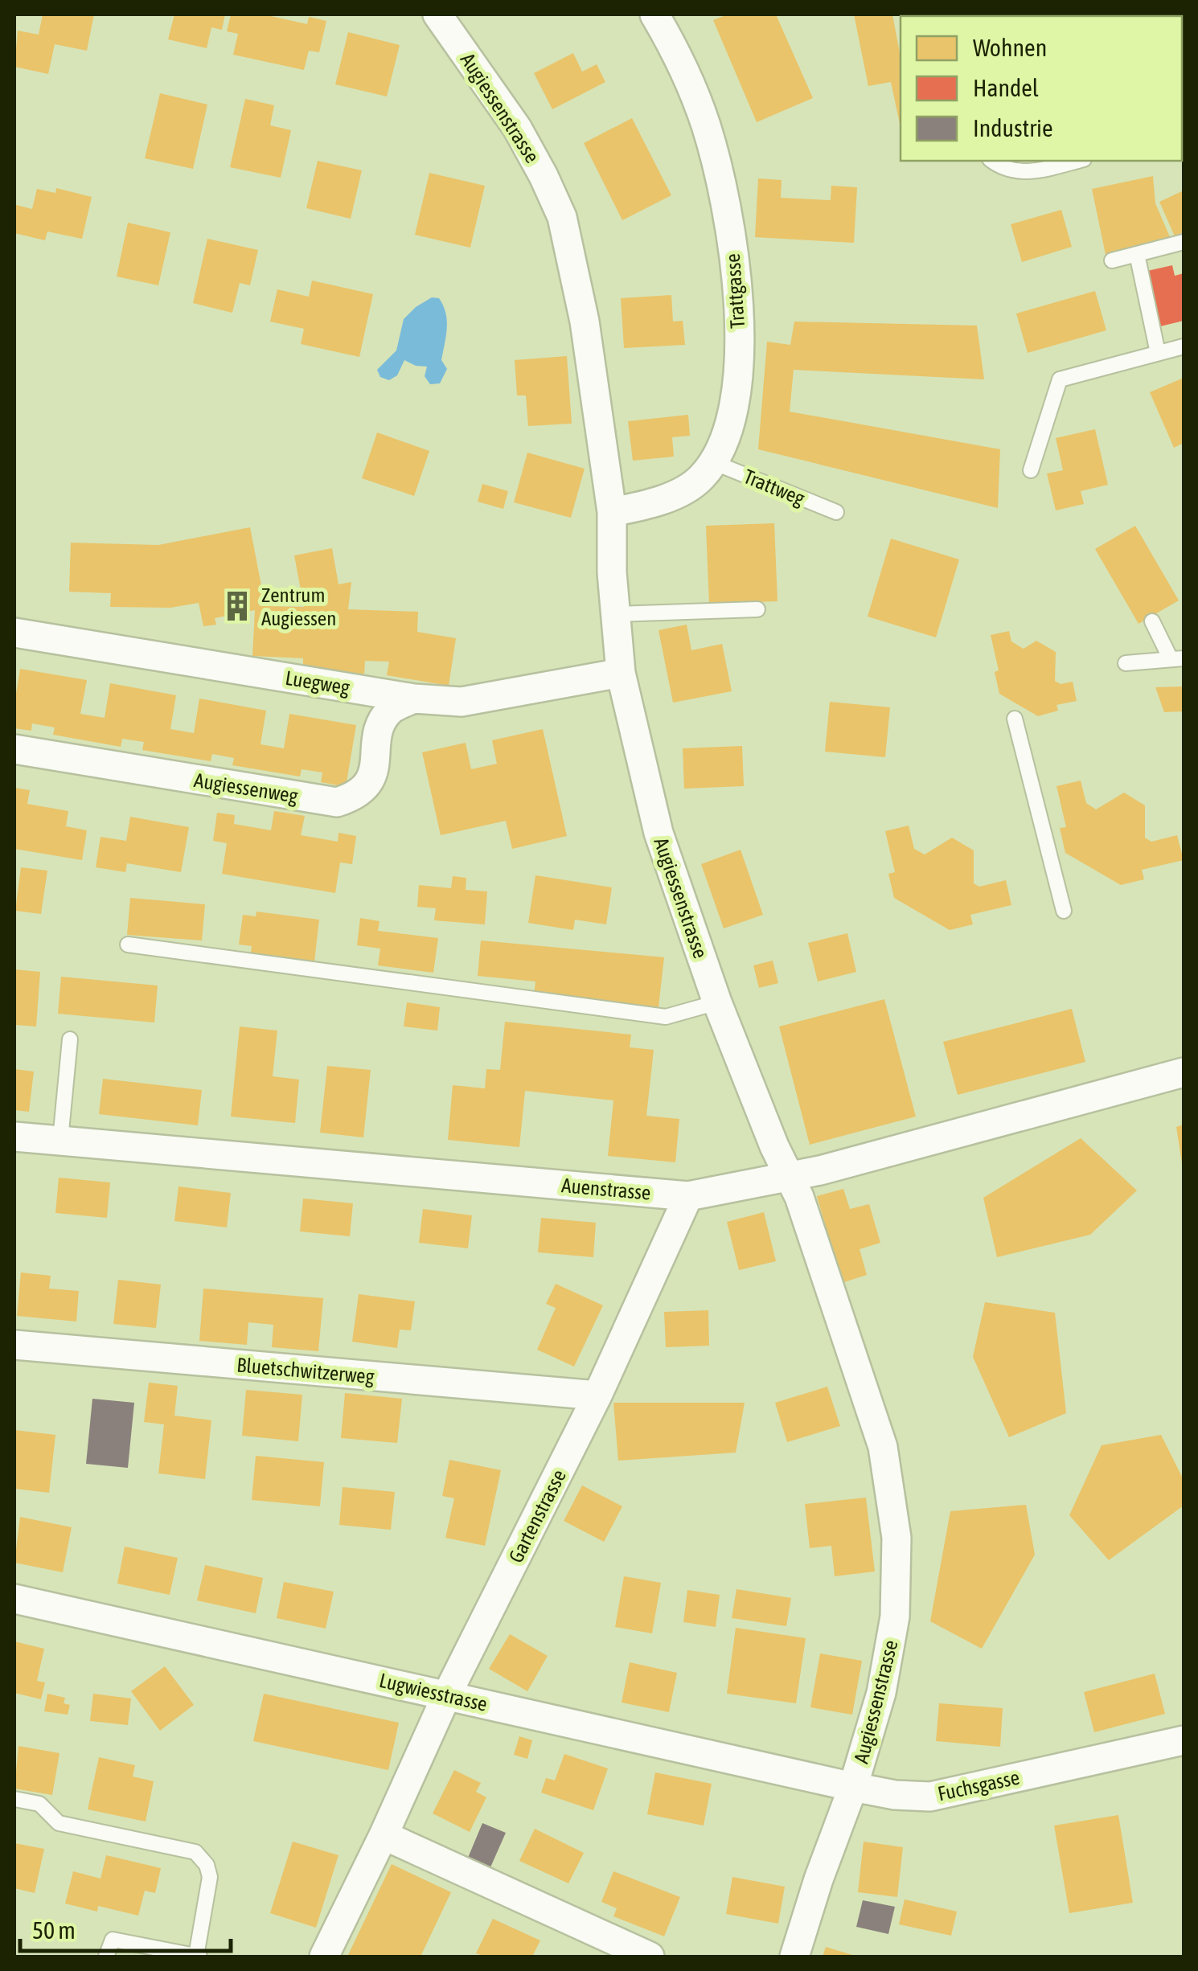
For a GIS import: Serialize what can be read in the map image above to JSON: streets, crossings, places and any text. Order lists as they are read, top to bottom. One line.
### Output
{"streets":{"street":["Augiessenstrasse","Trattgasse","Luegweg","Augiessenweg","Auenstrasse","Bluetschwitzerweg","Gartenstrasse","Lugwiesstrasse","Fuchsgasse"],"lane":["Trattweg"]},"crossings":[["Augiessenstrasse","Trattgasse"],["Augiessenstrasse","Luegweg"],["Augiessenstrasse","Auenstrasse"],["Augiessenstrasse","Lugwiesstrasse"],["Augiessenstrasse","Fuchsgasse"],["Trattgasse","Trattweg"],["Luegweg","Augiessenweg"],["Auenstrasse","Gartenstrasse"],["Bluetschwitzerweg","Gartenstrasse"],["Gartenstrasse","Lugwiesstrasse"],["Lugwiesstrasse","Fuchsgasse"]],"places":{"building":["Zentrum Augiessen"]},"legend":["Wohnen","Handel","Industrie"],"scale_bar":"50 m"}
